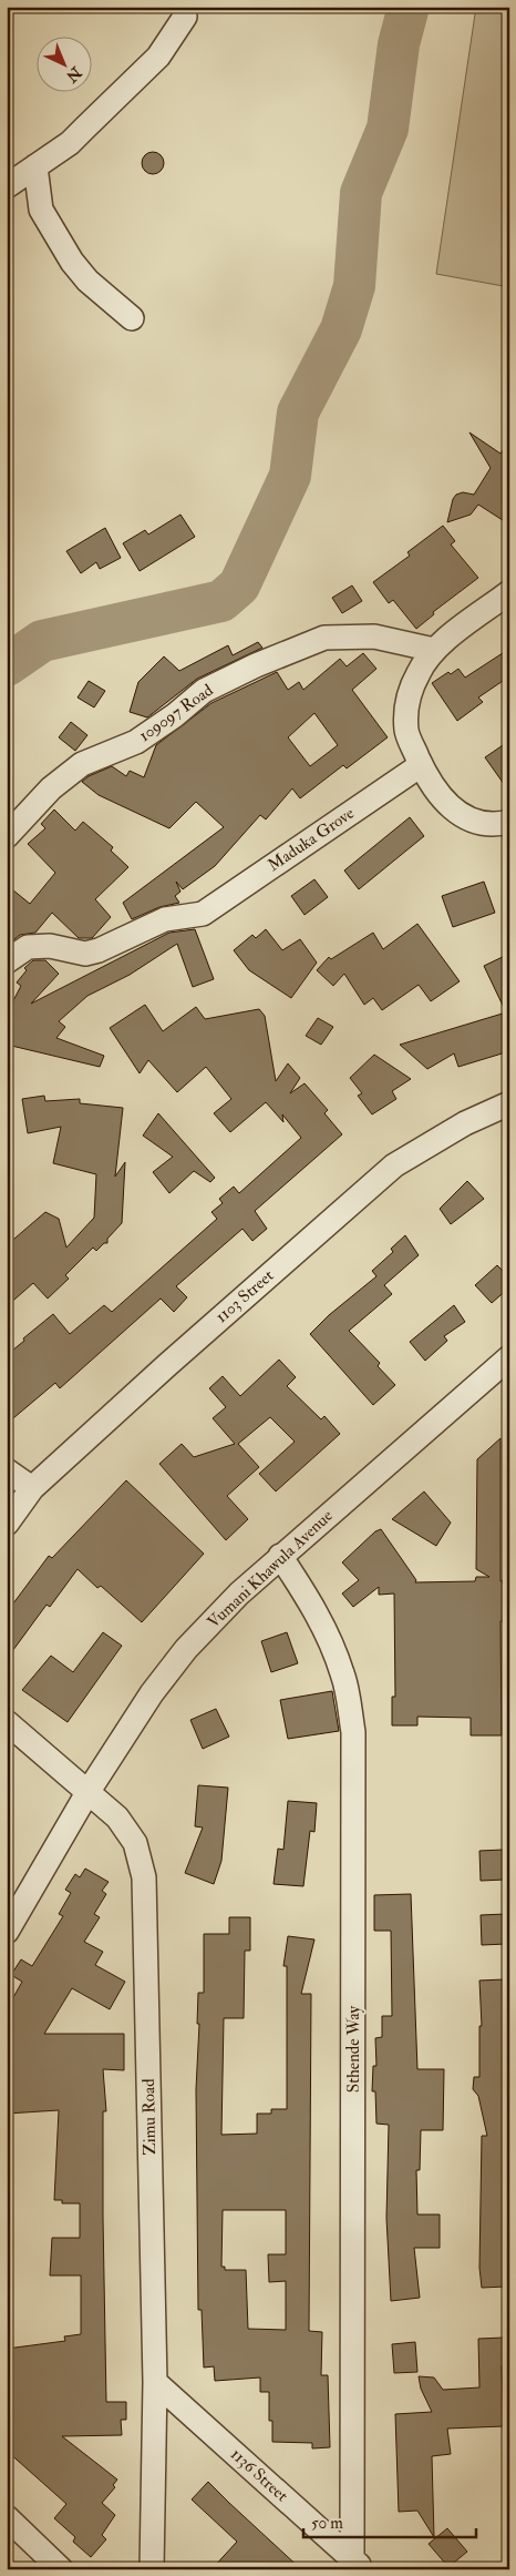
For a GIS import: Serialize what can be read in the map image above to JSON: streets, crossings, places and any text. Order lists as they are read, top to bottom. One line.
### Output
{"streets":{"street":["109097 Road","Maduka Grove","1103 Street","Vumani Khawula Avenue","Sthende Way","Zimu Road","1136 Street"]},"crossings":[["Vumani Khawula Avenue","Sthende Way"],["Vumani Khawula Avenue","Zimu Road"],["Sthende Way","1136 Street"],["Zimu Road","1136 Street"]],"scale_bar":"50 m","north":"bottom right"}
